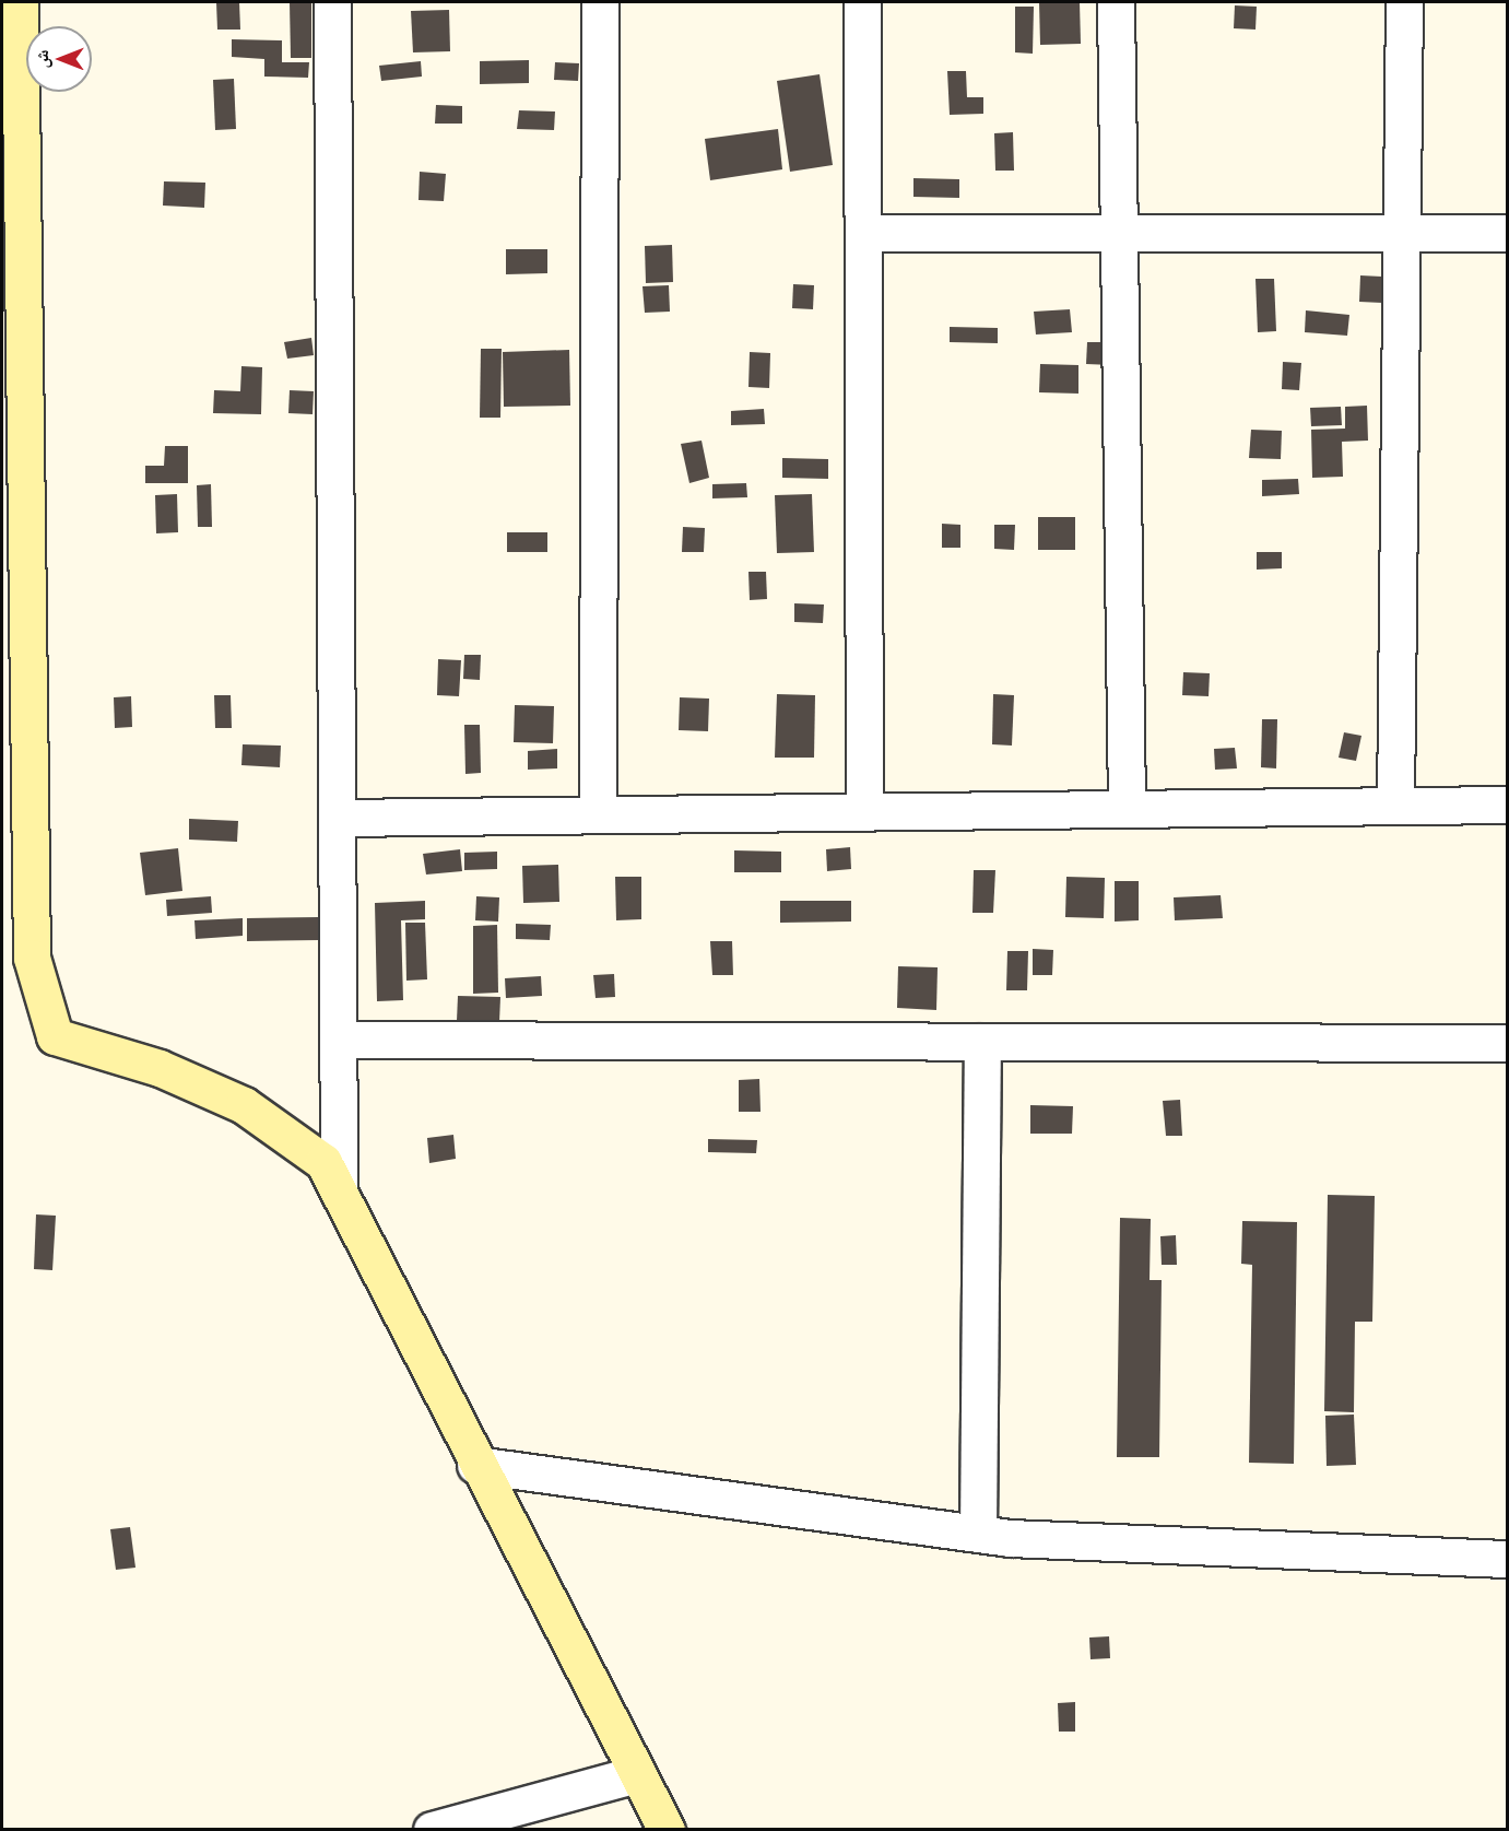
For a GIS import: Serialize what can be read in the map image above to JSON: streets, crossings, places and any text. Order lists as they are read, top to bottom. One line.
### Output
{"north":"left"}
